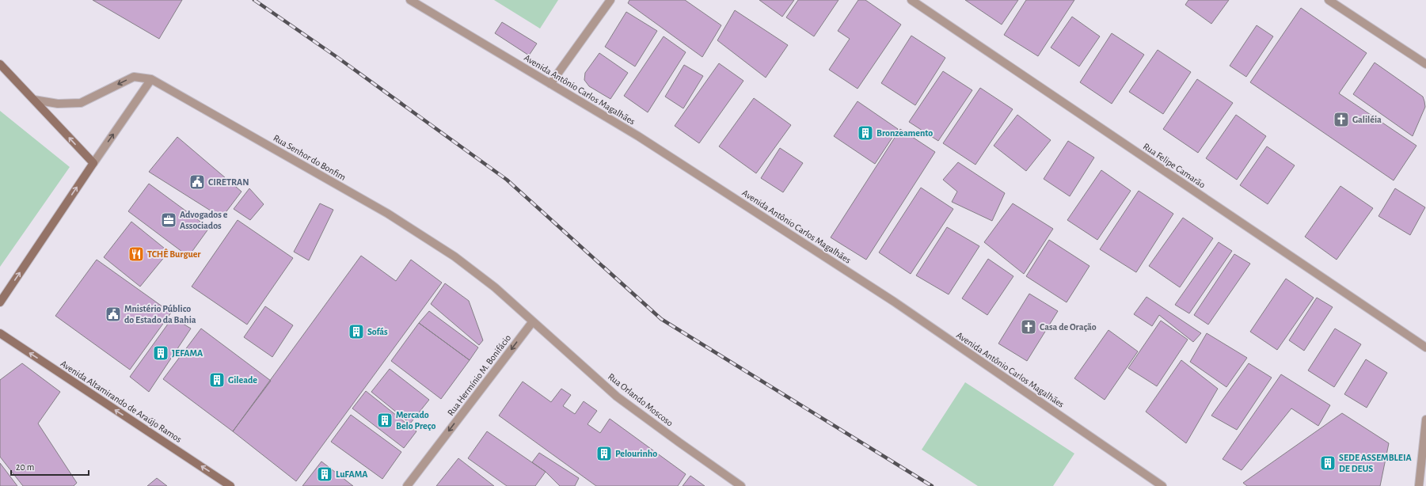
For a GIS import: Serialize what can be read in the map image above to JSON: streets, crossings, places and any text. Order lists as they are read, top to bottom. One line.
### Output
{"streets":{"main road":["Avenida Altamirando de Araújo Ramos"],"street":["Avenida Antônio Carlos Magalhães","Rua Senhor do Bonfim","Rua Felipe Camarão","Rua Hermínio M. Bonifácio","Rua Orlando Moscoso"]},"crossings":[["Rua Senhor do Bonfim","Rua Hermínio M. Bonifácio"],["Rua Senhor do Bonfim","Rua Orlando Moscoso"],["Rua Hermínio M. Bonifácio","Rua Orlando Moscoso"]],"one_way":["Rua Hermínio M. Bonifácio","Avenida Altamirando de Araújo Ramos"],"places":{"church":["Galiléia","Casa de Oração"],"building":["Bronzeamento","Sofás","JEFAMA","Gileade","Mercado Belo Preço","Pelourinho","SEDE ASSEMBLEIA DE DEUS","LuFAMA"],"public building":["CIRETRAN","Mnistério Público do Estado da Bahia"],"office":["Advogados e Associados"],"restaurant":["TCHÊ Burguer"]},"scale_bar":"20 m"}
